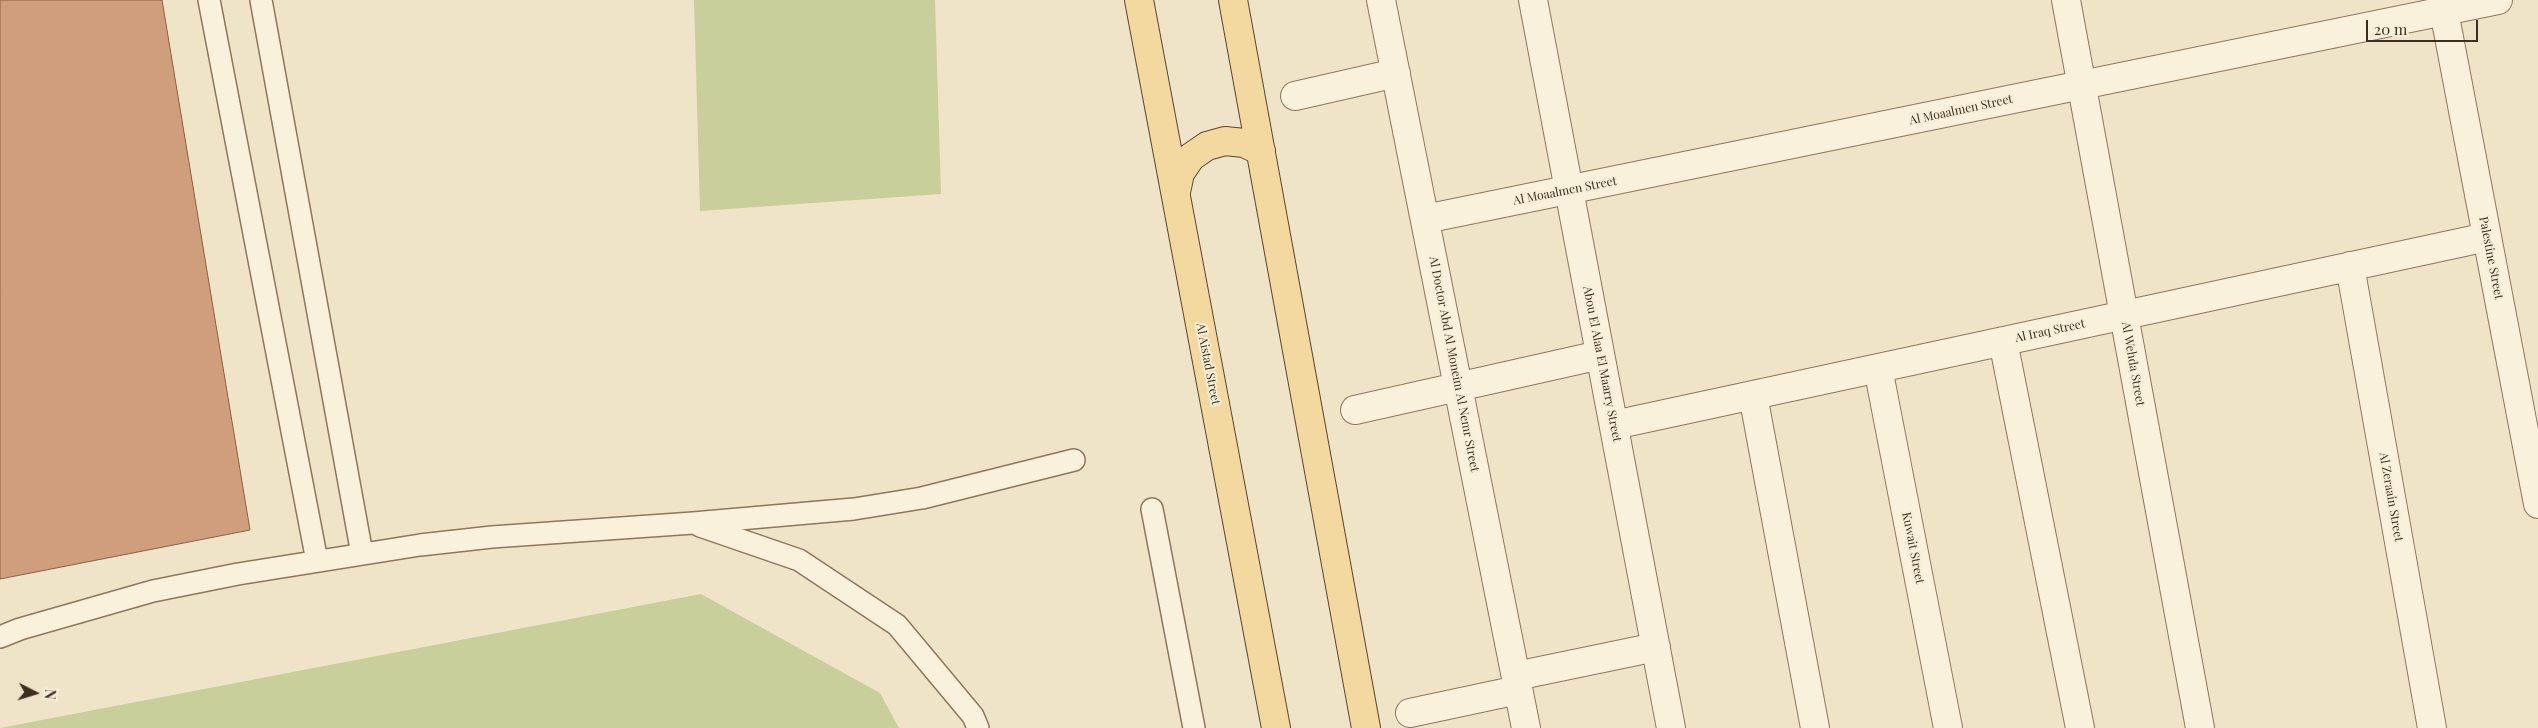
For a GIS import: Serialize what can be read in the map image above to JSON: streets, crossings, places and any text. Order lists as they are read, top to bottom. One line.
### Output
{"streets":{"main road":["Al Aistad Street"],"street":["Al Moaalmen Street","Palestine Street","Al Iraq Street","Al Doctor Abd Al Moneim Al Nemr Street","Abou El Alaa El Maarry Street","Al Wehda Street","Al Zeraain Street","Kuwait Street"]},"crossings":[["Al Moaalmen Street","Palestine Street"],["Al Moaalmen Street","Al Doctor Abd Al Moneim Al Nemr Street"],["Al Moaalmen Street","Abou El Alaa El Maarry Street"],["Al Moaalmen Street","Al Wehda Street"],["Palestine Street","Al Iraq Street"],["Al Iraq Street","Abou El Alaa El Maarry Street"],["Al Iraq Street","Al Wehda Street"],["Al Iraq Street","Al Zeraain Street"],["Al Iraq Street","Kuwait Street"]],"scale_bar":"20 m","north":"right"}
